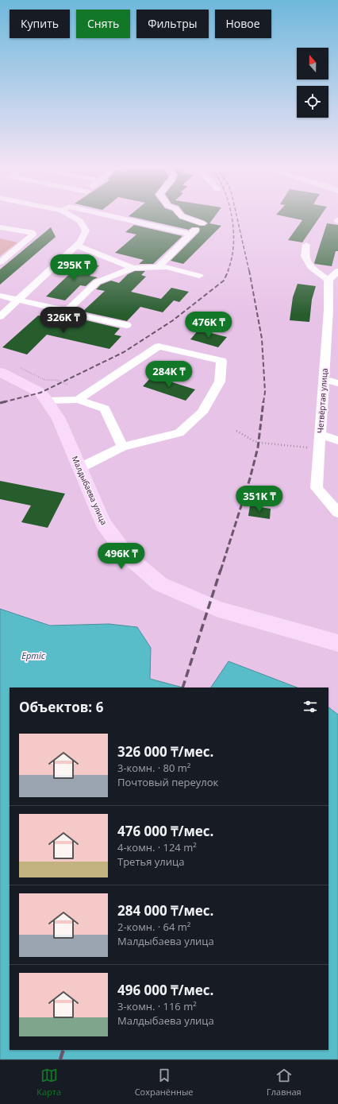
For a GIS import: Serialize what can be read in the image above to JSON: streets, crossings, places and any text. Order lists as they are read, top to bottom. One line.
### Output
{"streets":{"main road":["Малдыбаева улица"],"street":["Четвёртая улица"]},"water":["Ертіс"],"north":"top","page":{"chip":["Купить","Снять","Фильтры","Новое"],"price":["295K ₸","326K ₸","476K ₸","284K ₸","351K ₸","496K ₸"],"heading":"Объектов: 6","list":[{"name":"326 000 ₸/мес.","note":"3-комн. · 80 m² · Почтовый переулок"},{"name":"476 000 ₸/мес.","note":"4-комн. · 124 m² · Третья улица"},{"name":"284 000 ₸/мес.","note":"2-комн. · 64 m² · Малдыбаева улица"},{"name":"496 000 ₸/мес.","note":"3-комн. · 116 m² · Малдыбаева улица"}],"tabs":["Карта","Сохранённые","Главная"]}}
